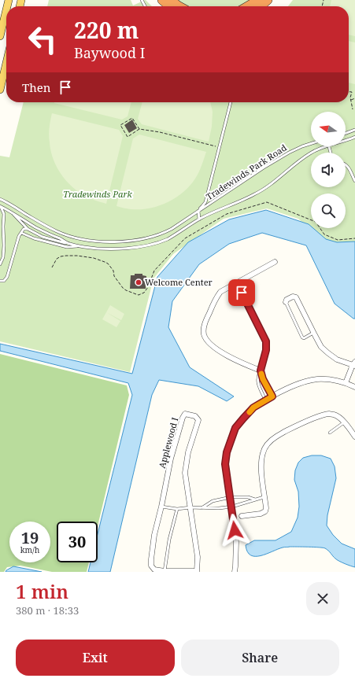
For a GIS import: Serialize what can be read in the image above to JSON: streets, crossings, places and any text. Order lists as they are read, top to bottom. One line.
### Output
{"streets":{"street":["Applewood I"],"lane":["Tradewinds Park Road"]},"parks":["Tradewinds Park"],"places":["Welcome Center"],"north":"left","page":{"turn":["220 m","Baywood I"],"then":"Then","speed":"19 km/h","limit":"30","heading":["1 min","380 m · 18:33"],"buttons":["Exit","Share"]}}
